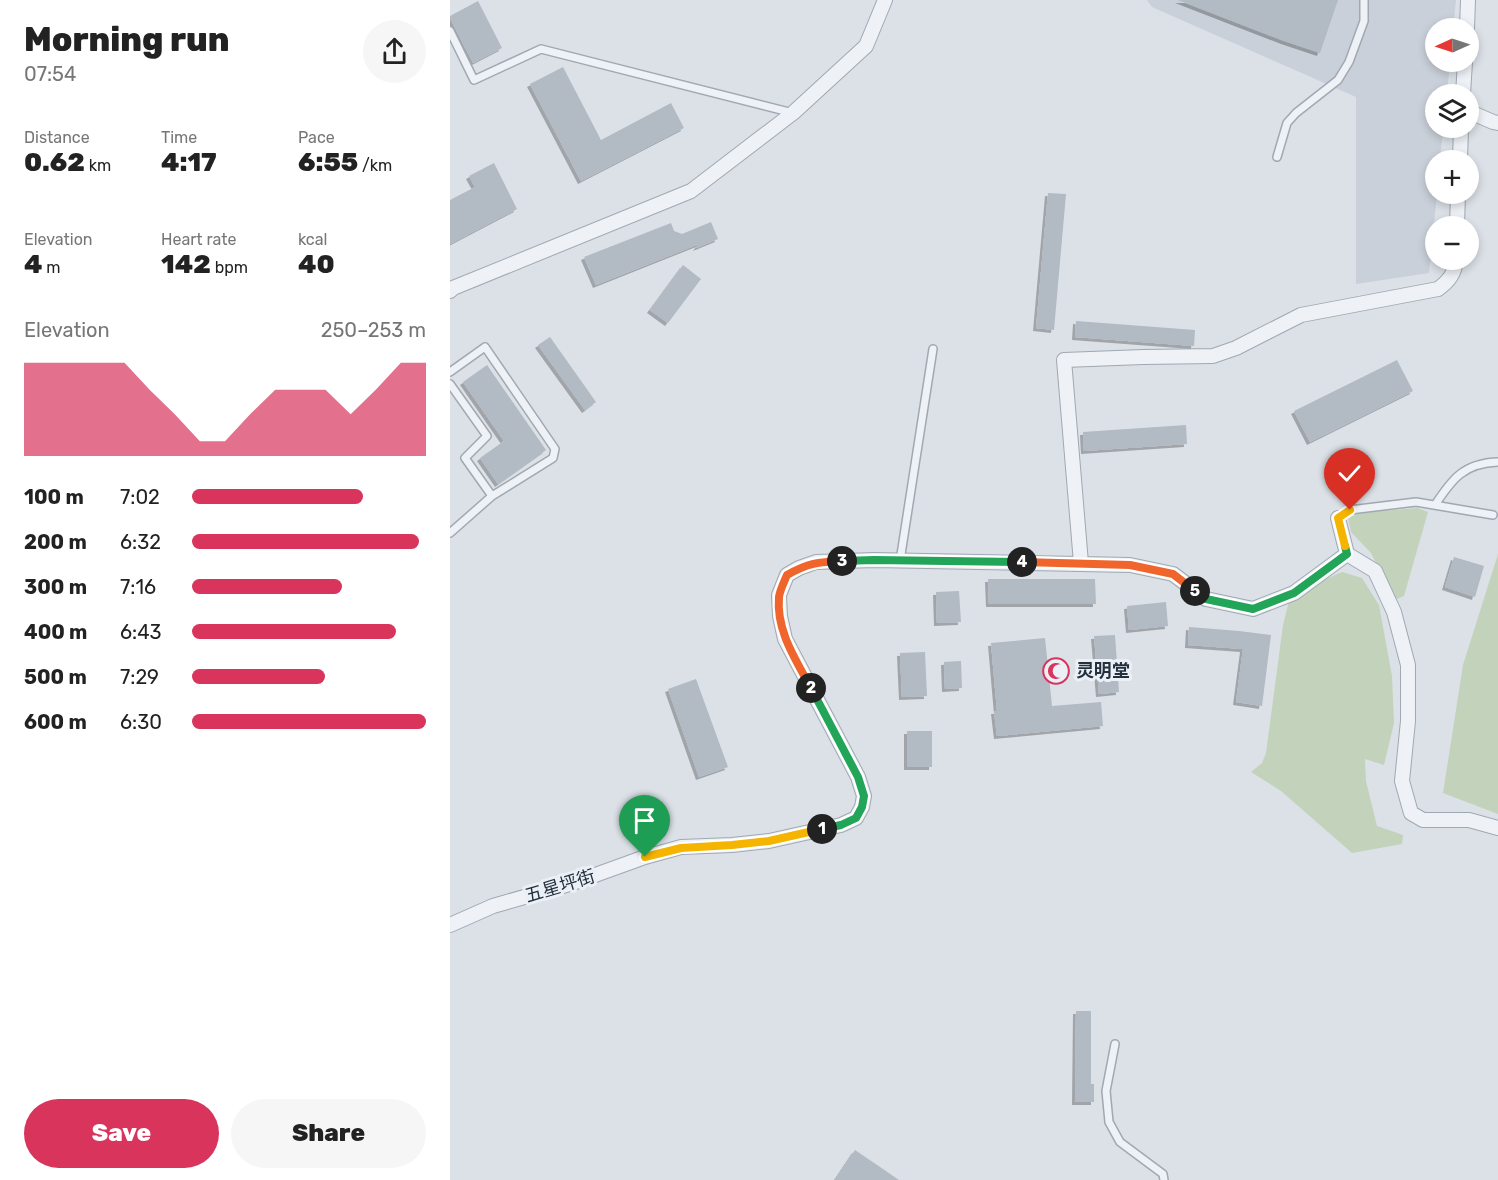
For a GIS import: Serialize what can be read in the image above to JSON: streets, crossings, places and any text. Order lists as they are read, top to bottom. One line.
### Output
{"streets":{"street":["五星坪街"]},"places":{"mosque":["灵明堂"]},"north":"left","page":{"heading":["Morning run","07:54"],"map_buttons":["+","−"],"stats":[["Distance","0.62 km"],["Time","4:17"],["Pace","6:55 /km"],["Elevation","4 m"],["Heart rate","142 bpm"],["kcal","40"]],"chart":["Elevation","250–253 m"],"list":[{"name":"100 m","note":"7:02"},{"name":"200 m","note":"6:32"},{"name":"300 m","note":"7:16"},{"name":"400 m","note":"6:43"},{"name":"500 m","note":"7:29"},{"name":"600 m","note":"6:30"}],"pins":["3","4","5","2","1"],"buttons":["Save","Share"]}}
